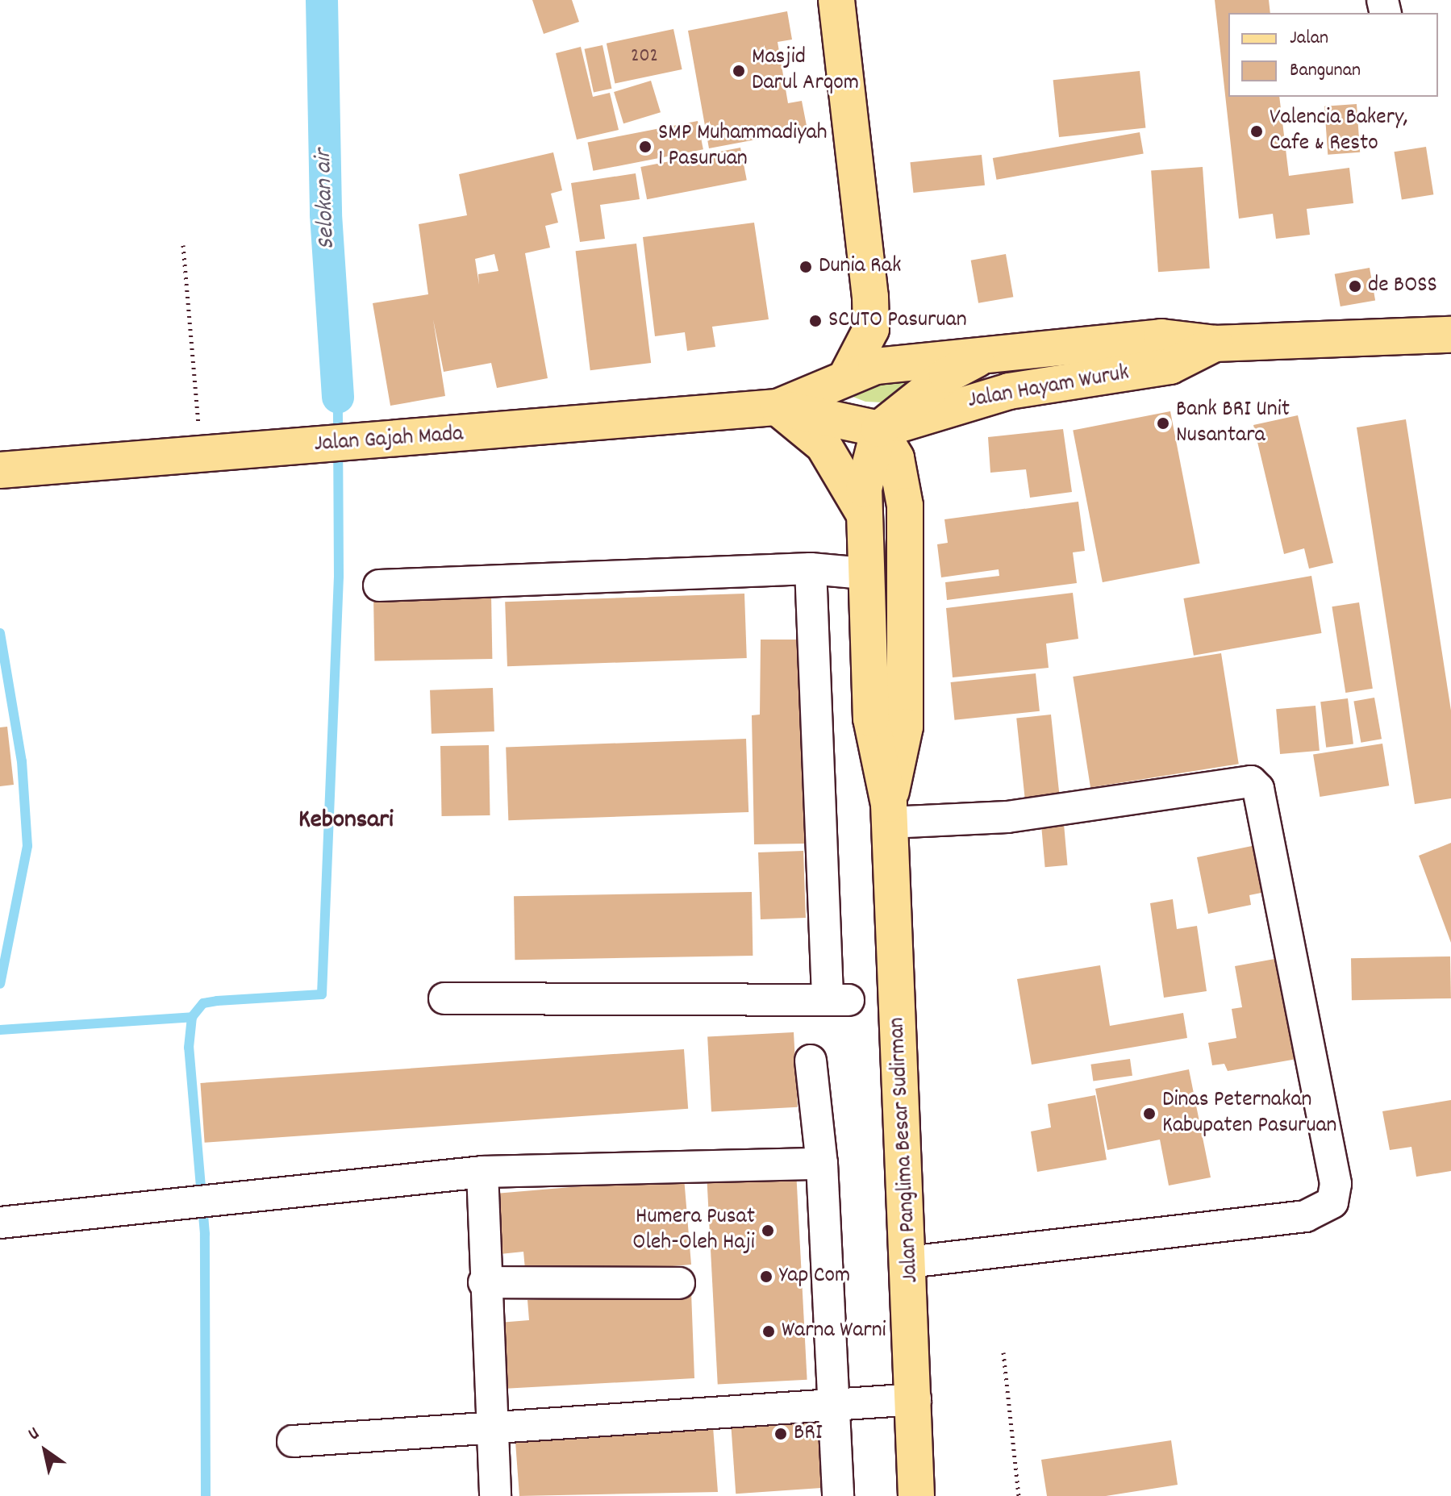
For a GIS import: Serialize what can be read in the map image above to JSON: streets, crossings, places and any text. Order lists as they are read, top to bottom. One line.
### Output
{"streets":{"main road":["Jalan Hayam Wuruk","Jalan Gajah Mada","Jalan Panglima Besar Sudirman"]},"crossings":[["Jalan Hayam Wuruk","Jalan Gajah Mada"]],"districts":["Kebonsari"],"water":["Selokan air"],"places":["Masjid Darul Arqom","Valencia Bakery, Cafe & Resto","SMP Muhammadiyah 1 Pasuruan","Dunia Rak","de BOSS","SCUTO Pasuruan","Bank BRI Unit Nusantara","Dinas Peternakan Kabupaten Pasuruan","Humera Pusat Oleh-Oleh Haji","Yap Com","Warna Warni","BRI"],"house_numbers":["202"],"legend":["Jalan","Bangunan"],"north":"top left"}
